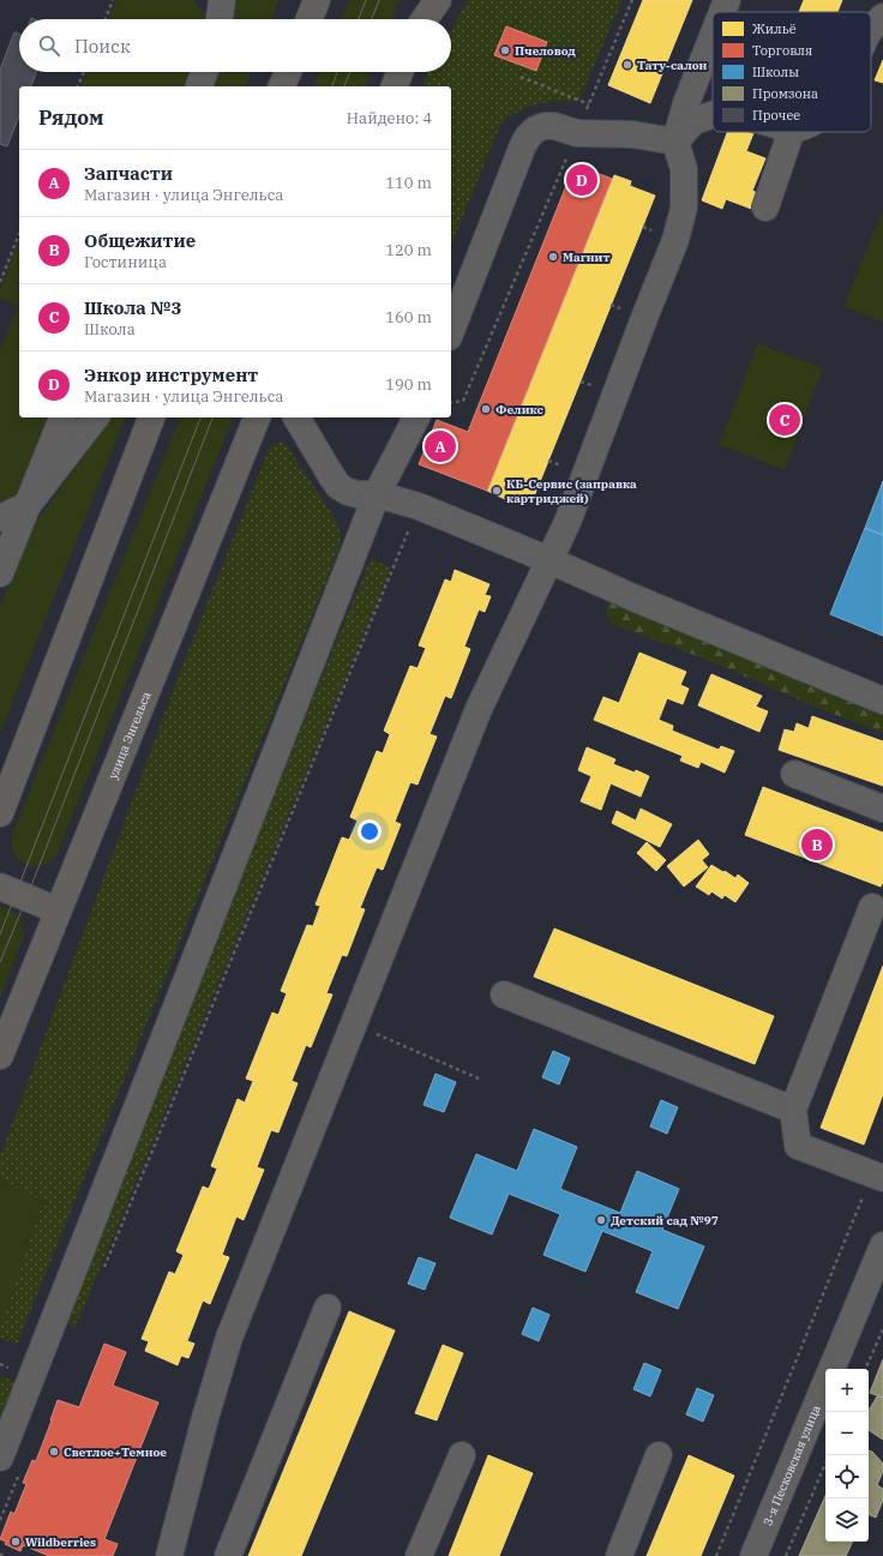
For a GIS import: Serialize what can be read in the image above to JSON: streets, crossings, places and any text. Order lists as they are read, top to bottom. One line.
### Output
{"streets":{"main road":["улица Энгельса"],"street":["3-я Песковская улица"]},"places":["Пчеловод","Тату-салон","Магнит","Феликс","КБ-Сервис (заправка картриджей)","Детский сад №97","Светлое+Темное","Wildberries"],"legend":["Жильё","Торговля","Школы","Промзона","Прочее"],"page":{"search":"Поиск","heading":["Рядом","Найдено: 4"],"list":[{"mark":"A","name":"Запчасти","note":"Магазин · улица Энгельса","value":"110 m"},{"mark":"B","name":"Общежитие","note":"Гостиница","value":"120 m"},{"mark":"C","name":"Школа №3","note":"Школа","value":"160 m"},{"mark":"D","name":"Энкор инструмент","note":"Магазин · улица Энгельса","value":"190 m"}],"pins":["D","C","A","B"],"map_buttons":["+","−"]}}
